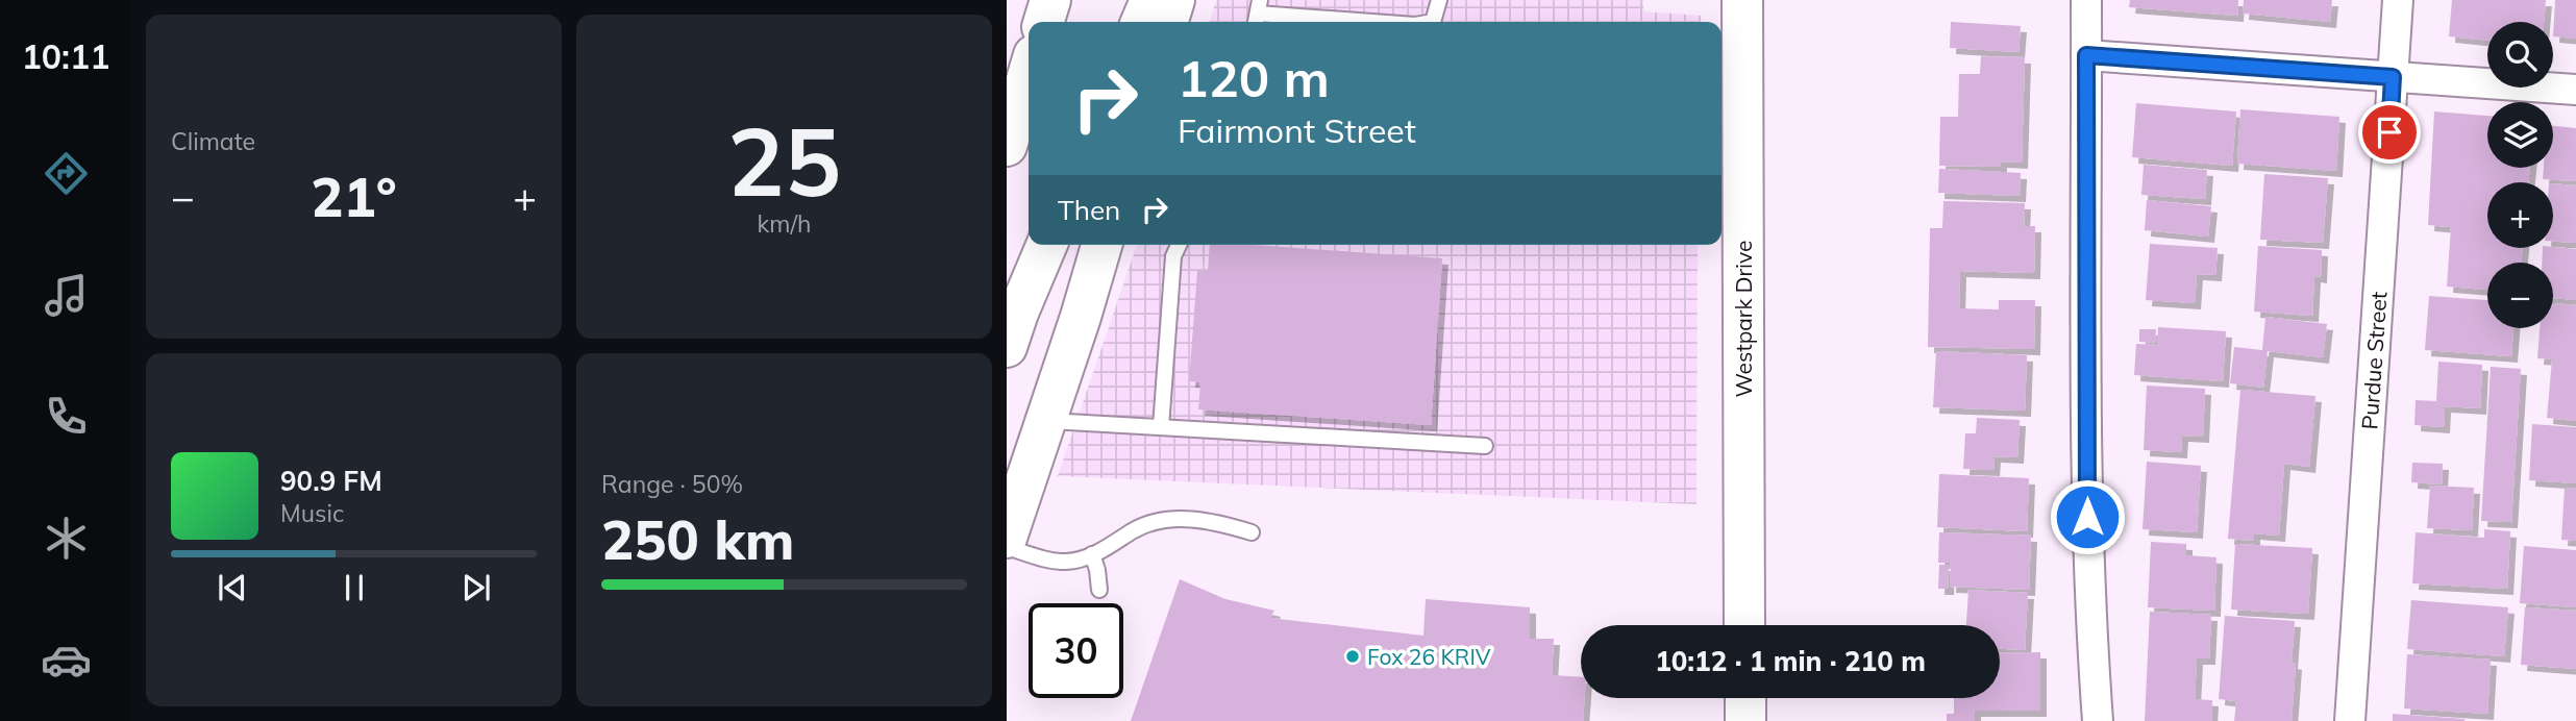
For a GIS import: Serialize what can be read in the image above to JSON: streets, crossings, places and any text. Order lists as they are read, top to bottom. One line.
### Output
{"streets":{"main road":["Westpark Drive"],"street":["Purdue Street"]},"places":["Fox 26 KRIV"],"page":{"tabs":"10:11","tile":["Climate",["25","km/h"],["Range · 50%","250 km"]],"map_buttons":["+","−"],"turn":["120 m","Fairmont Street"],"heat":["−","21°","+"],"then":"Then","song":["90.9 FM","Music"],"limit":"30","trip":"10:12 · 1 min · 210 m"}}
